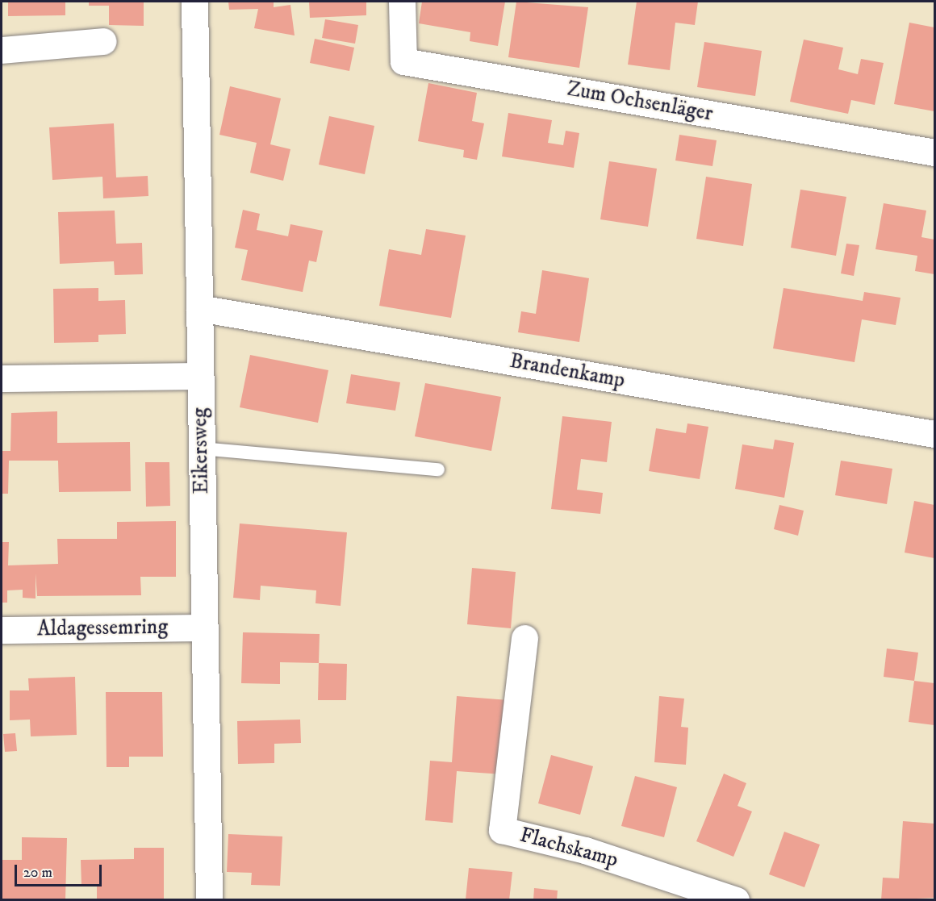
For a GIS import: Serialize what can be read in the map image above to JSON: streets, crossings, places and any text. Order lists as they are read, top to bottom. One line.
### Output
{"streets":{"street":["Zum Ochsenläger","Brandenkamp","Eikersweg","Aldagessemring","Flachskamp"]},"crossings":[["Brandenkamp","Eikersweg"],["Eikersweg","Aldagessemring"]],"scale_bar":"20 m"}
